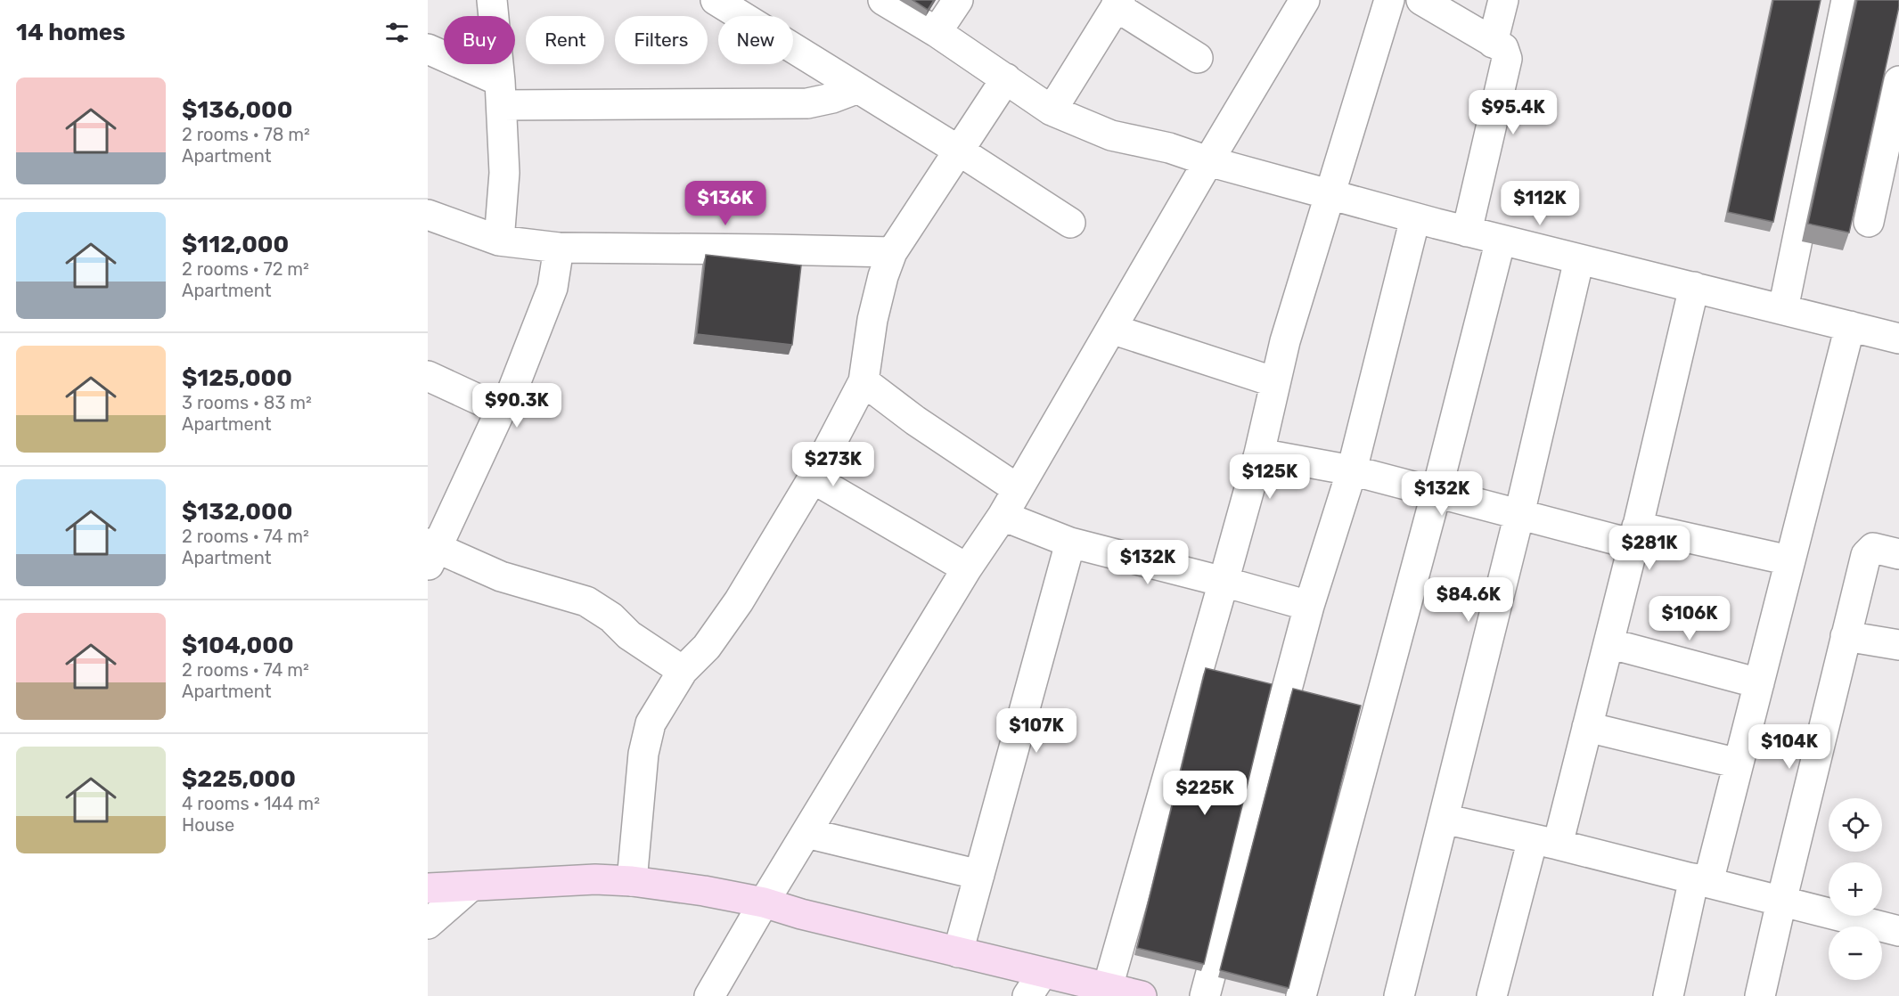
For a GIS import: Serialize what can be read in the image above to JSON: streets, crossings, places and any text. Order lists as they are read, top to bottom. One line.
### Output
{"page":{"heading":"14 homes","chip":["Buy","Rent","Filters","New"],"list":[{"name":"$136,000","note":"2 rooms · 78 m² · Apartment"},{"name":"$112,000","note":"2 rooms · 72 m² · Apartment"},{"name":"$125,000","note":"3 rooms · 83 m² · Apartment"},{"name":"$132,000","note":"2 rooms · 74 m² · Apartment"},{"name":"$104,000","note":"2 rooms · 74 m² · Apartment"},{"name":"$225,000","note":"4 rooms · 144 m² · House"}],"price":["$95.4K","$136K","$112K","$90.3K","$273K","$125K","$132K","$281K","$132K","$84.6K","$106K","$107K","$104K","$225K"],"map_buttons":["+","−"]}}
